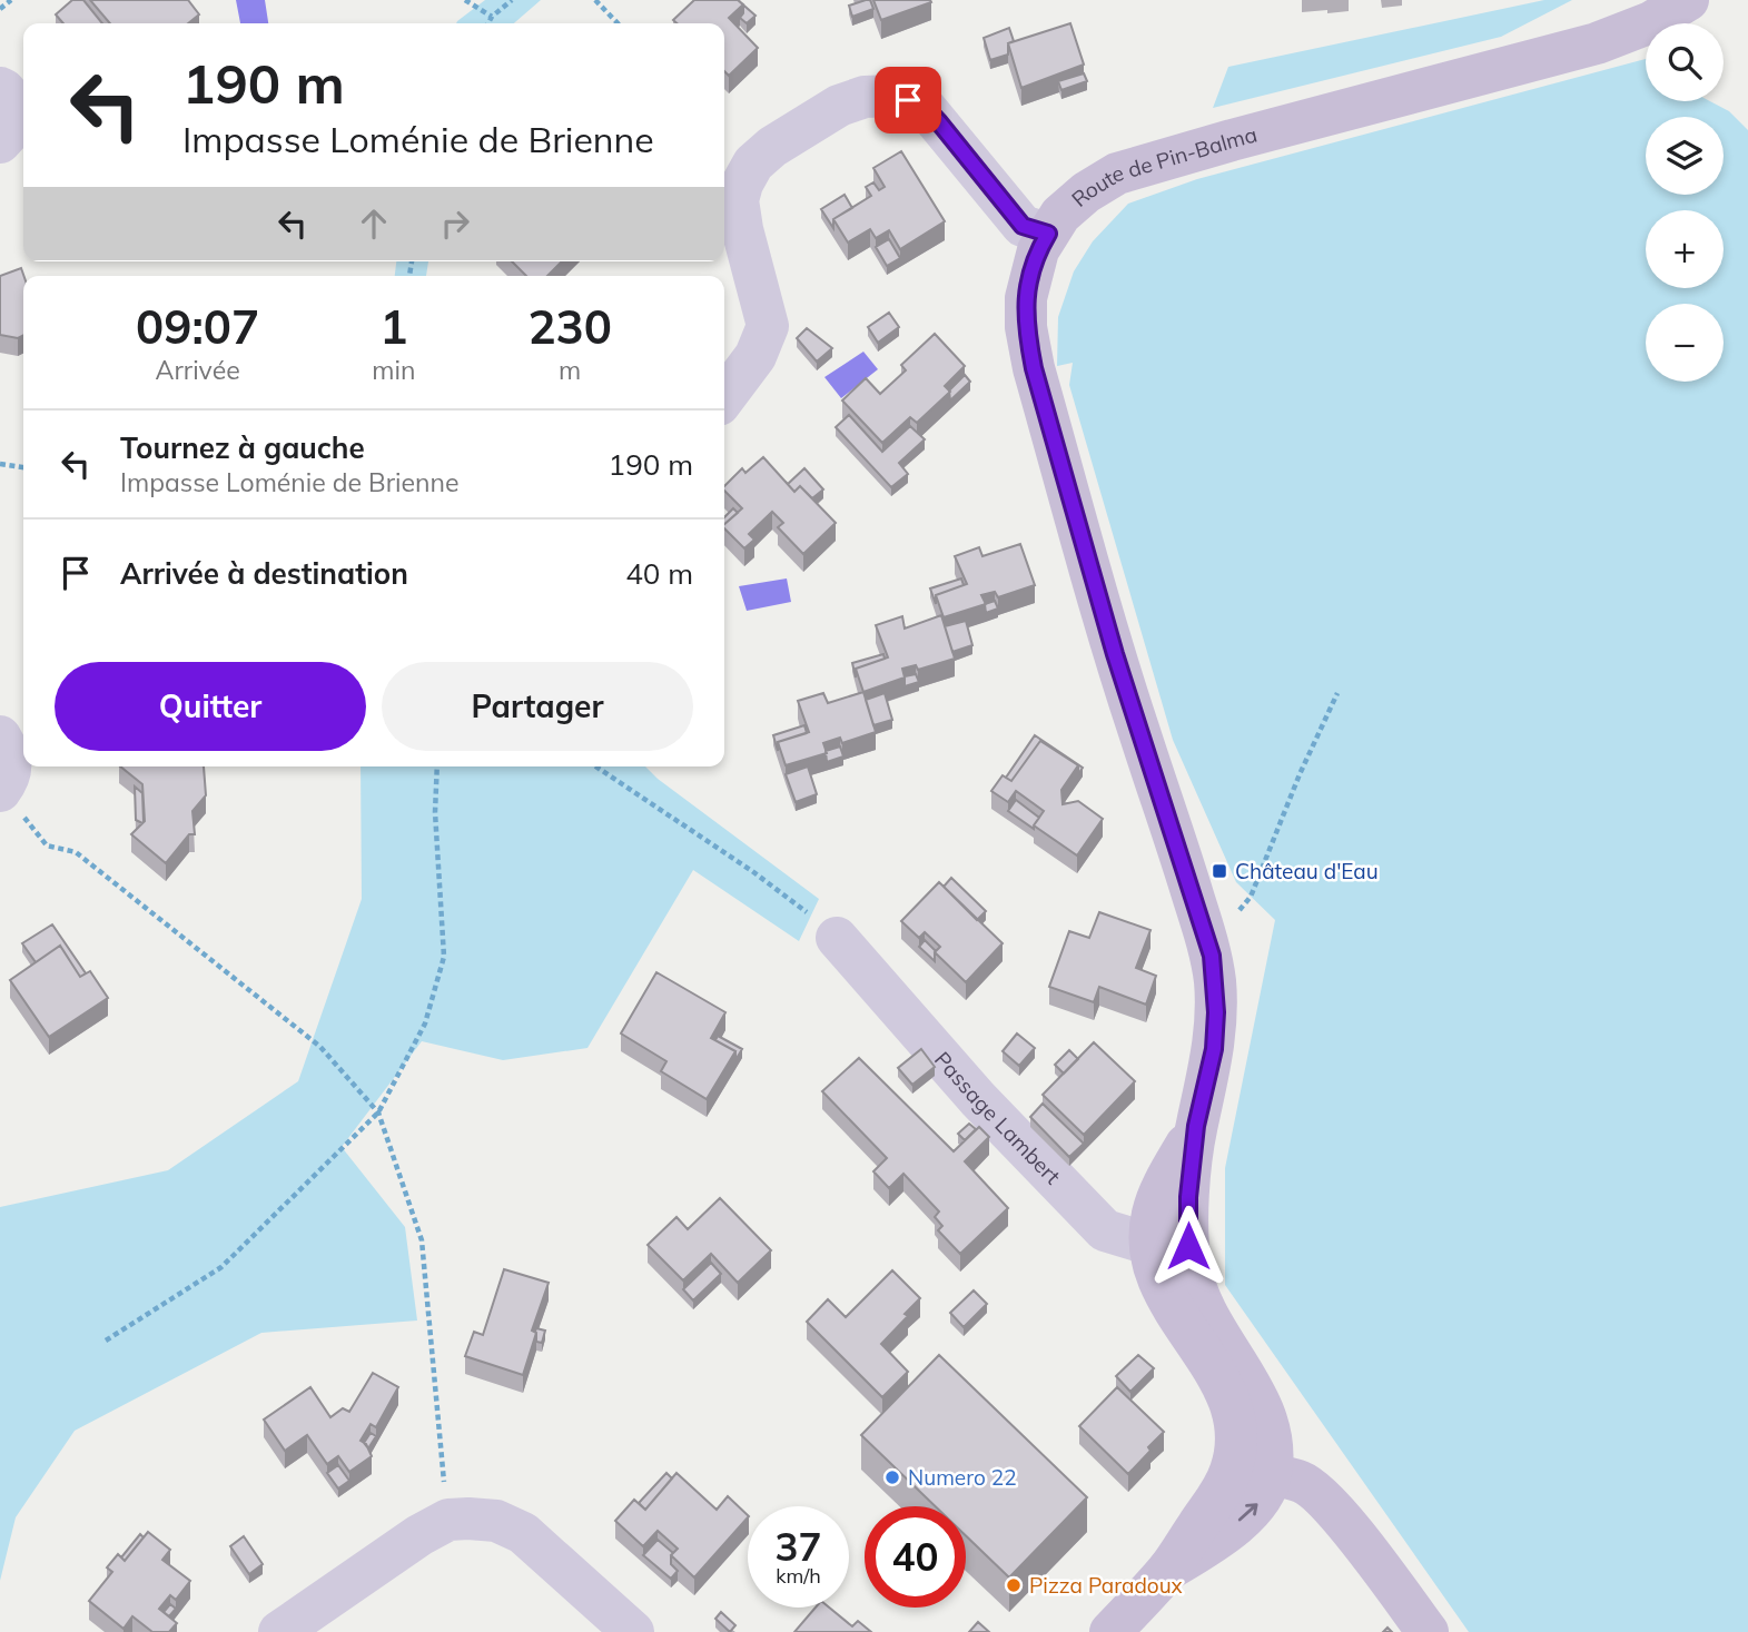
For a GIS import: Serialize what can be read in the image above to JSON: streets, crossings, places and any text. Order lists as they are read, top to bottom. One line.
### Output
{"streets":{"street":["Route de Pin-Balma","Passage Lambert"]},"crossings":[["Route de Pin-Balma","Passage Lambert"]],"places":{"transit":["Château d'Eau"],"other":["Numero 22","Pizza Paradoux"]},"page":{"map_buttons":["+","−"],"turn":["190 m","Impasse Loménie de Brienne"],"eta":["09:07","Arrivée","1","min","230","m"],"list":[{"name":"Tournez à gauche","note":"Impasse Loménie de Brienne","value":"190 m"},{"name":"Arrivée à destination","value":"40 m"}],"buttons":["Quitter","Partager"],"speed":"37 km/h","limit":"40"}}
